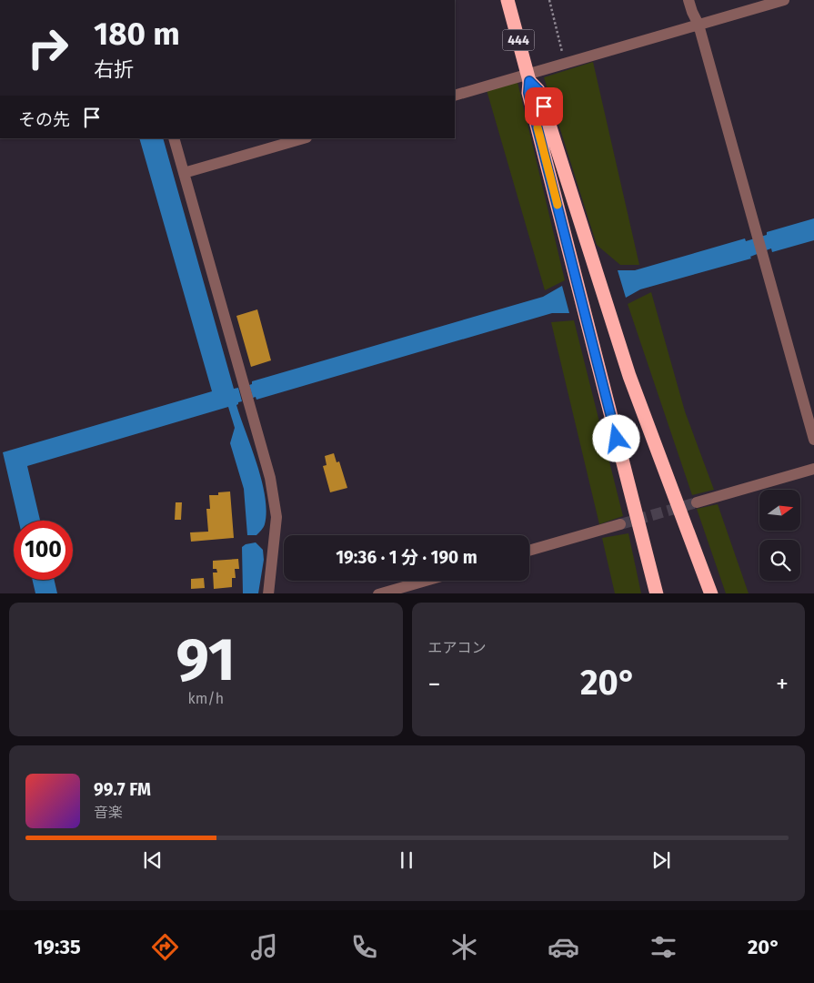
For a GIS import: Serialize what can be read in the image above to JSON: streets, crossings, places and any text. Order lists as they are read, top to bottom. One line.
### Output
{"streets":{"highway":["444"]},"north":"right","page":{"turn":["180 m","右折"],"then":"その先","limit":"100","trip":"19:36 · 1 分 · 190 m","tile":[["91","km/h"],"エアコン"],"heat":["−","20°","+"],"song":["99.7 FM","音楽"],"tabs":["19:35","20°"]}}
